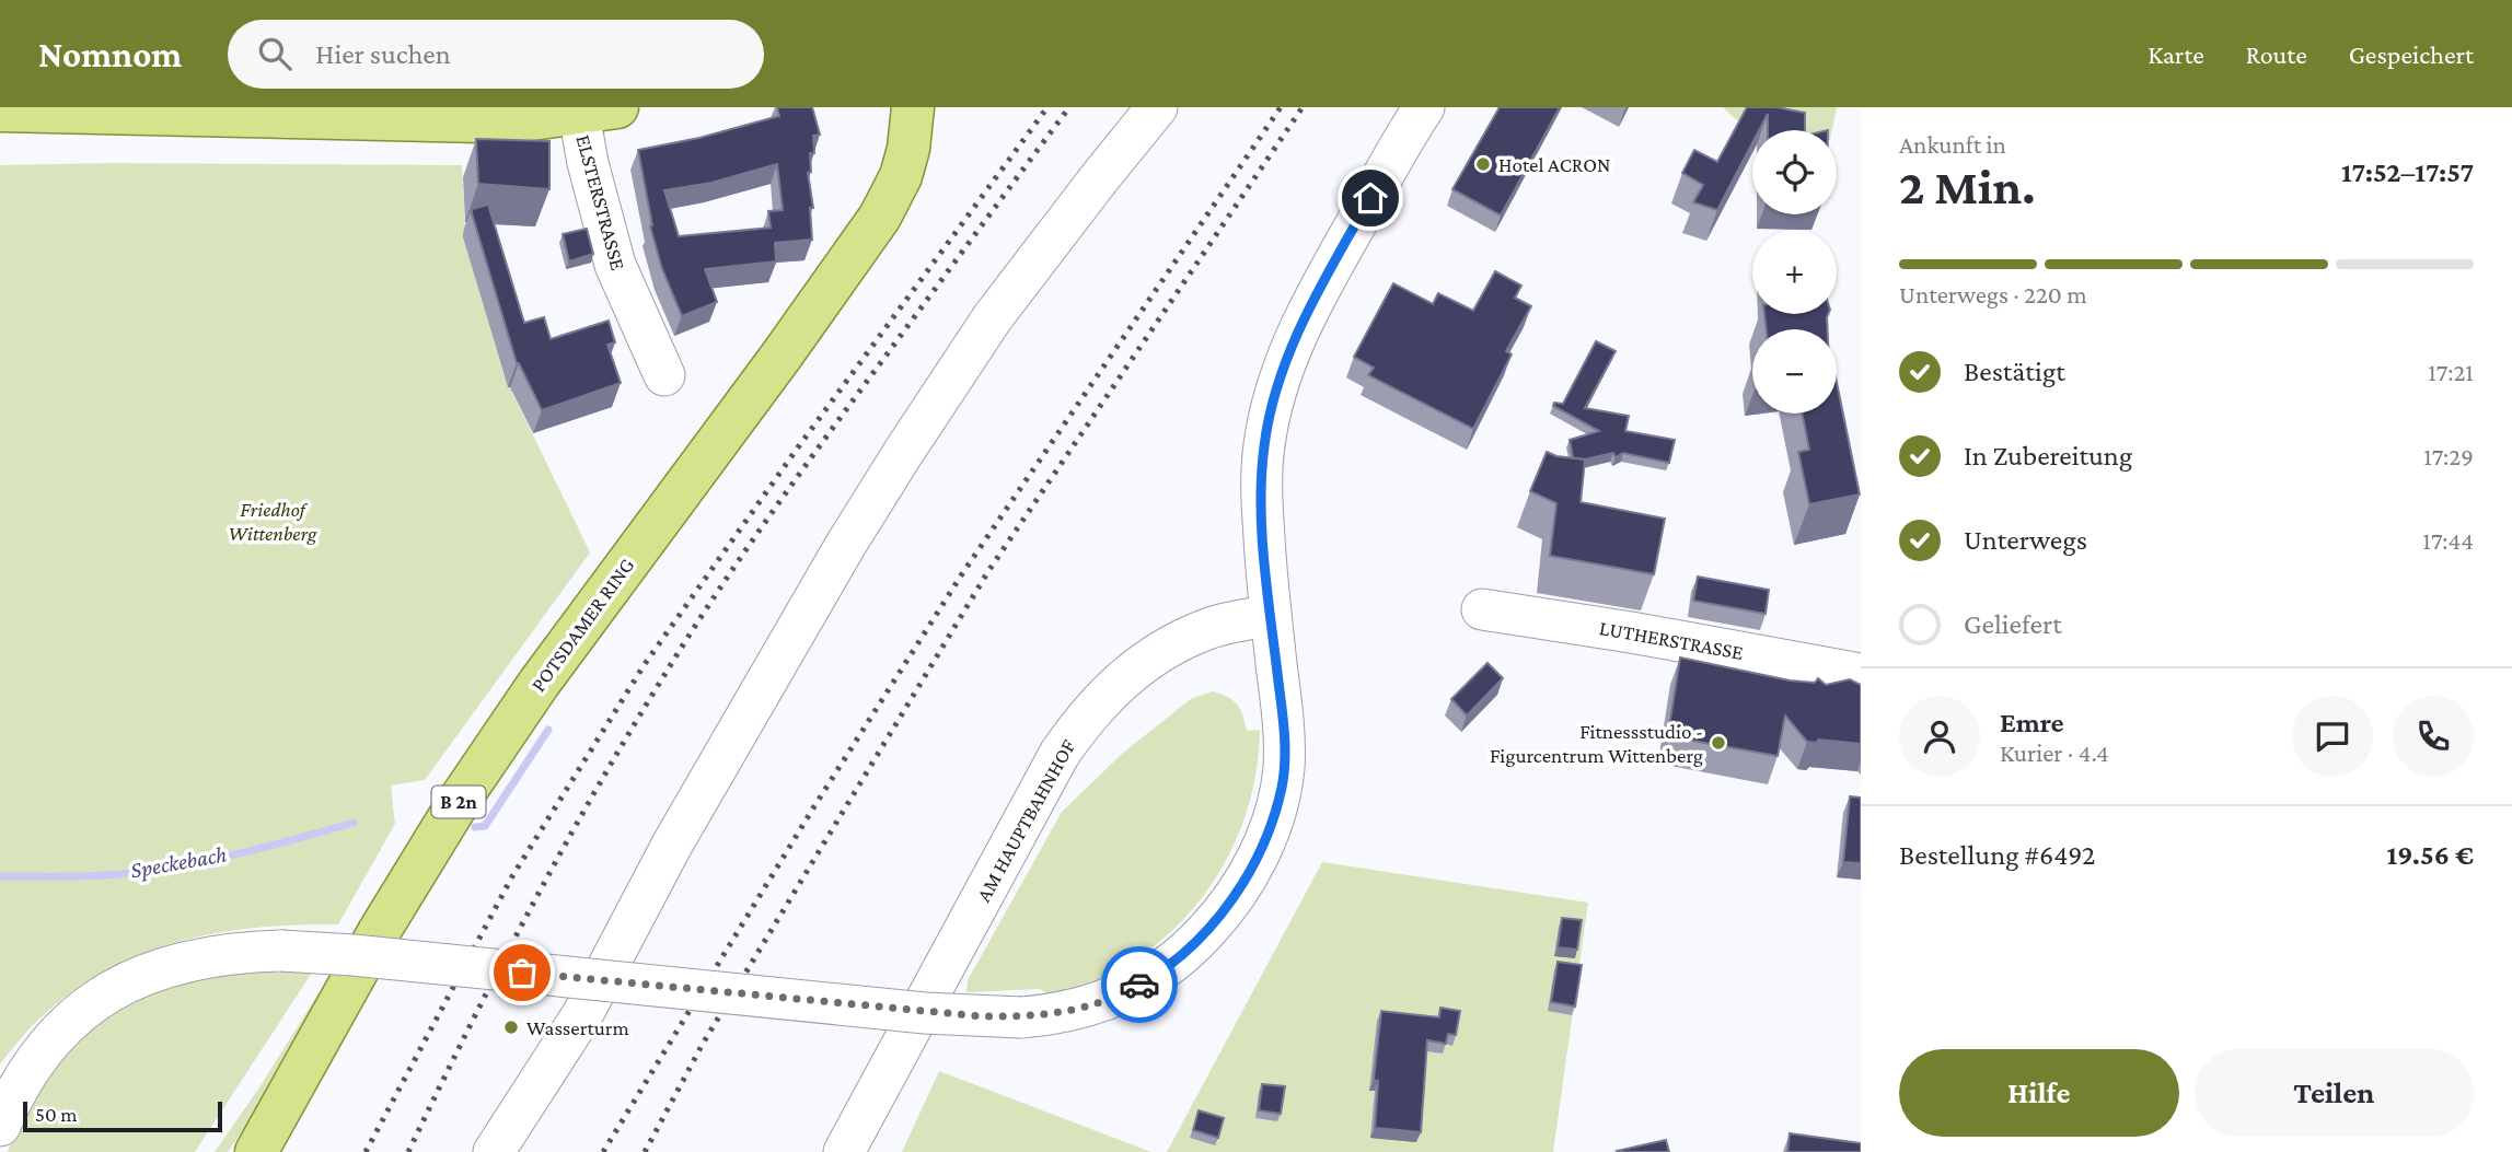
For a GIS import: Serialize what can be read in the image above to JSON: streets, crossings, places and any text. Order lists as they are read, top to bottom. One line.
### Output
{"streets":{"main road":["POTSDAMER RING","B 2n"],"street":["ELSTERSTRASSE","LUTHERSTRASSE","AM HAUPTBAHNHOF"]},"water":["Speckebach"],"parks":["Friedhof Wittenberg"],"places":["Hotel ACRON","Fitnessstudio - Figurcentrum Wittenberg","Wasserturm"],"scale_bar":"50 m","page":{"header":"Nomnom","search":"Hier suchen","nav":["Karte","Route","Gespeichert"],"heading":["2 Min.","Ankunft in","17:52–17:57"],"panel":["Emre","Kurier · 4.4","Bestellung #6492","19.56 €"],"map_buttons":["+","−"],"bar":"Unterwegs · 220 m","list":[["Bestätigt","17:21"],["In Zubereitung","17:29"],["Unterwegs","17:44"],"Geliefert"],"buttons":["Hilfe","Teilen"],"scale":"50 m"}}
